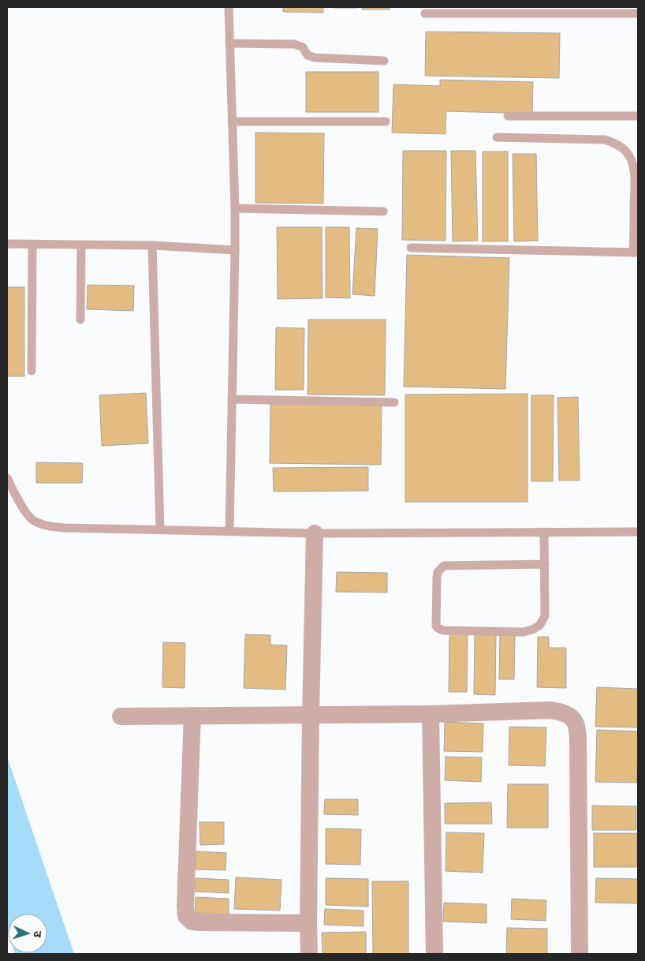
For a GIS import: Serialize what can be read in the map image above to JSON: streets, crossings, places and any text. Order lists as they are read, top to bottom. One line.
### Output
{"north":"right"}
